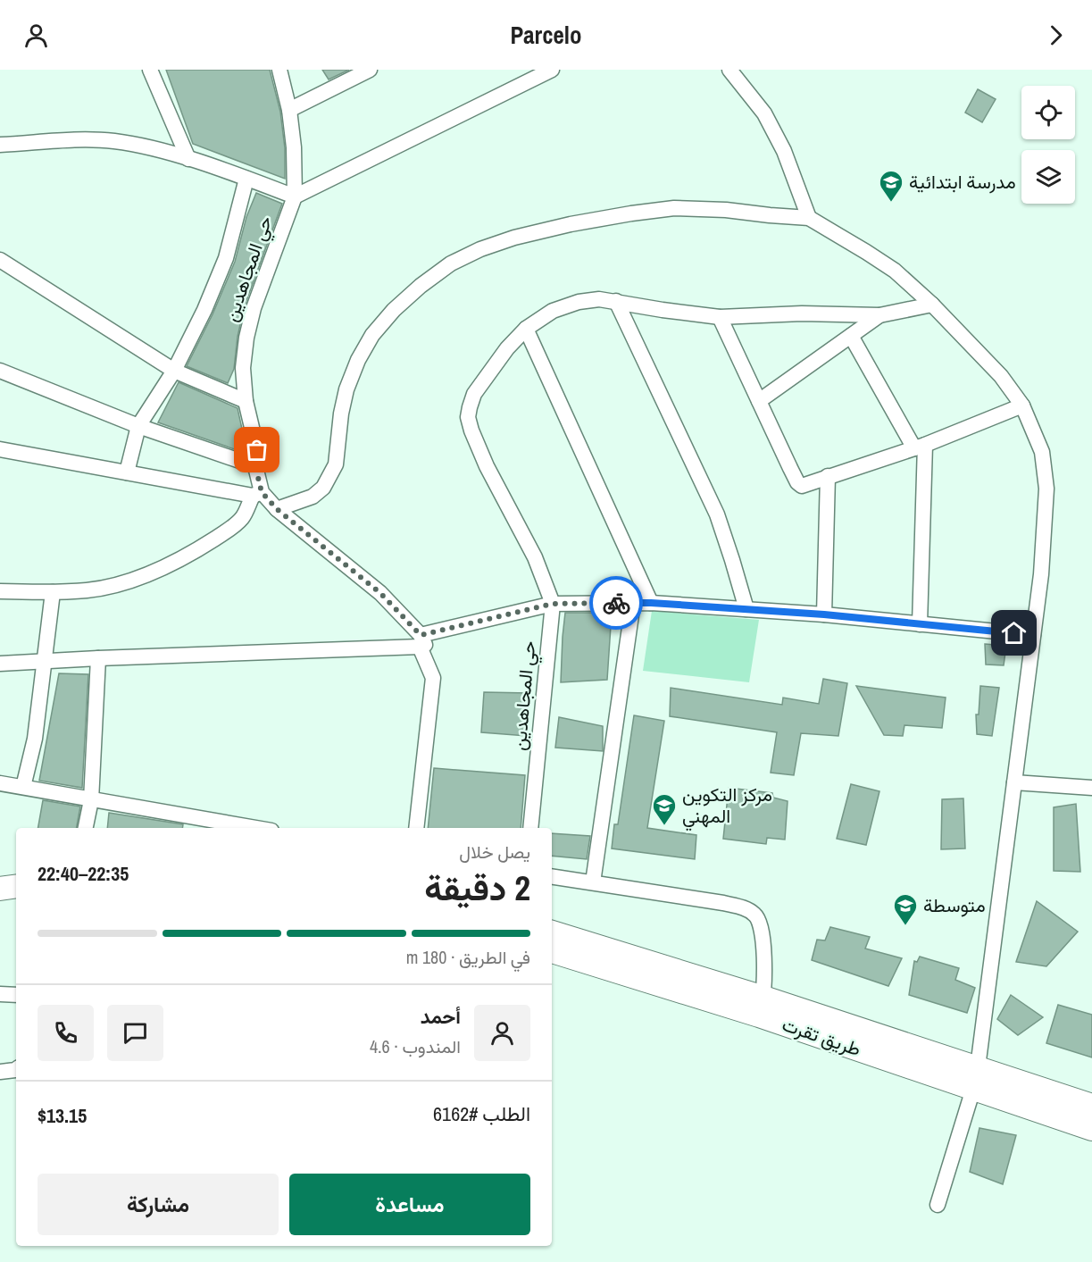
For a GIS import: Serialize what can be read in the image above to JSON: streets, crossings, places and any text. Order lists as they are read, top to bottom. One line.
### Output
{"streets":{"main road":["طريق تقرت"],"street":["حي المجاهدين"]},"places":{"school or university":["مدرسة ابتدائية","مركز التكوين المهني","متوسطة"]},"page":{"header":"Parcelo","heading":["2 دقيقة","يصل خلال","22:35–22:40"],"panel":["أحمد","المندوب · 4.6","الطلب #6162","$13.15"],"bar":"في الطريق · 180 m","buttons":["مساعدة","مشاركة"]}}
